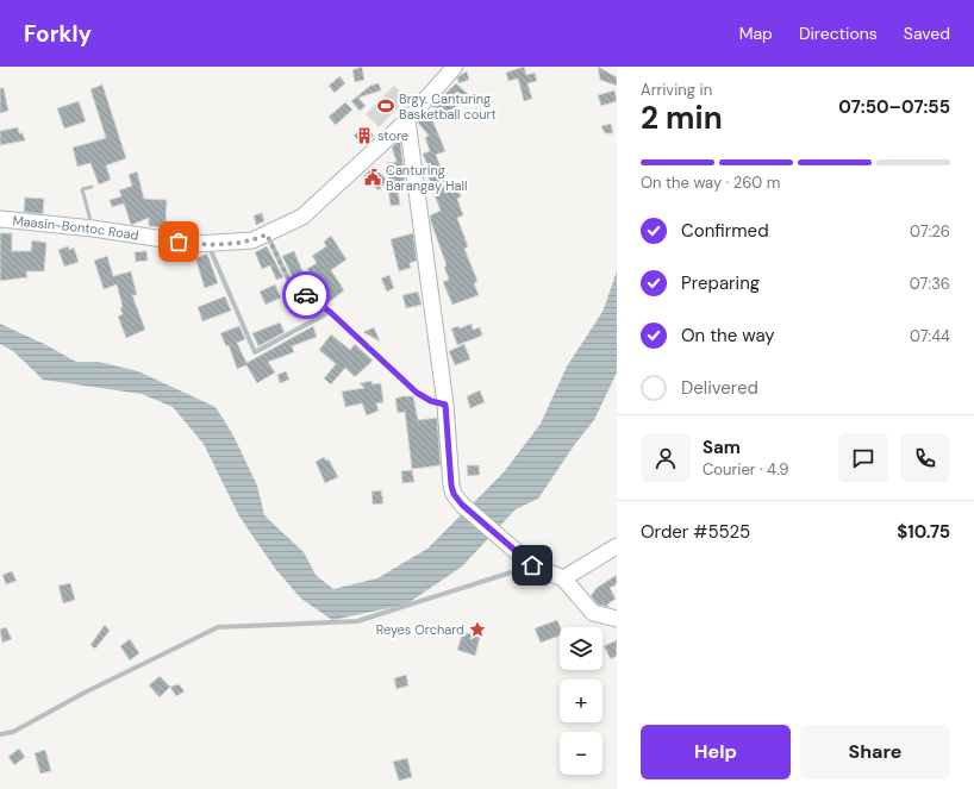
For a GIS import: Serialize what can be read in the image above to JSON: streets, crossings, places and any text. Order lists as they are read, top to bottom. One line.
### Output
{"streets":{"street":["Maasin-Bontoc Road"]},"places":{"sports":["Brgy. Canturing Basketball court"],"building":["store"],"public building":["Canturing Barangay Hall"],"place":["Reyes Orchard"]},"page":{"header":"Forkly","nav":["Map","Directions","Saved"],"heading":["2 min","Arriving in","07:50–07:55"],"panel":["Sam","Courier · 4.9","Order #5525","$10.75"],"bar":"On the way · 260 m","list":[["Confirmed","07:26"],["Preparing","07:36"],["On the way","07:44"],"Delivered"],"map_buttons":["+","−"],"buttons":["Help","Share"]}}
